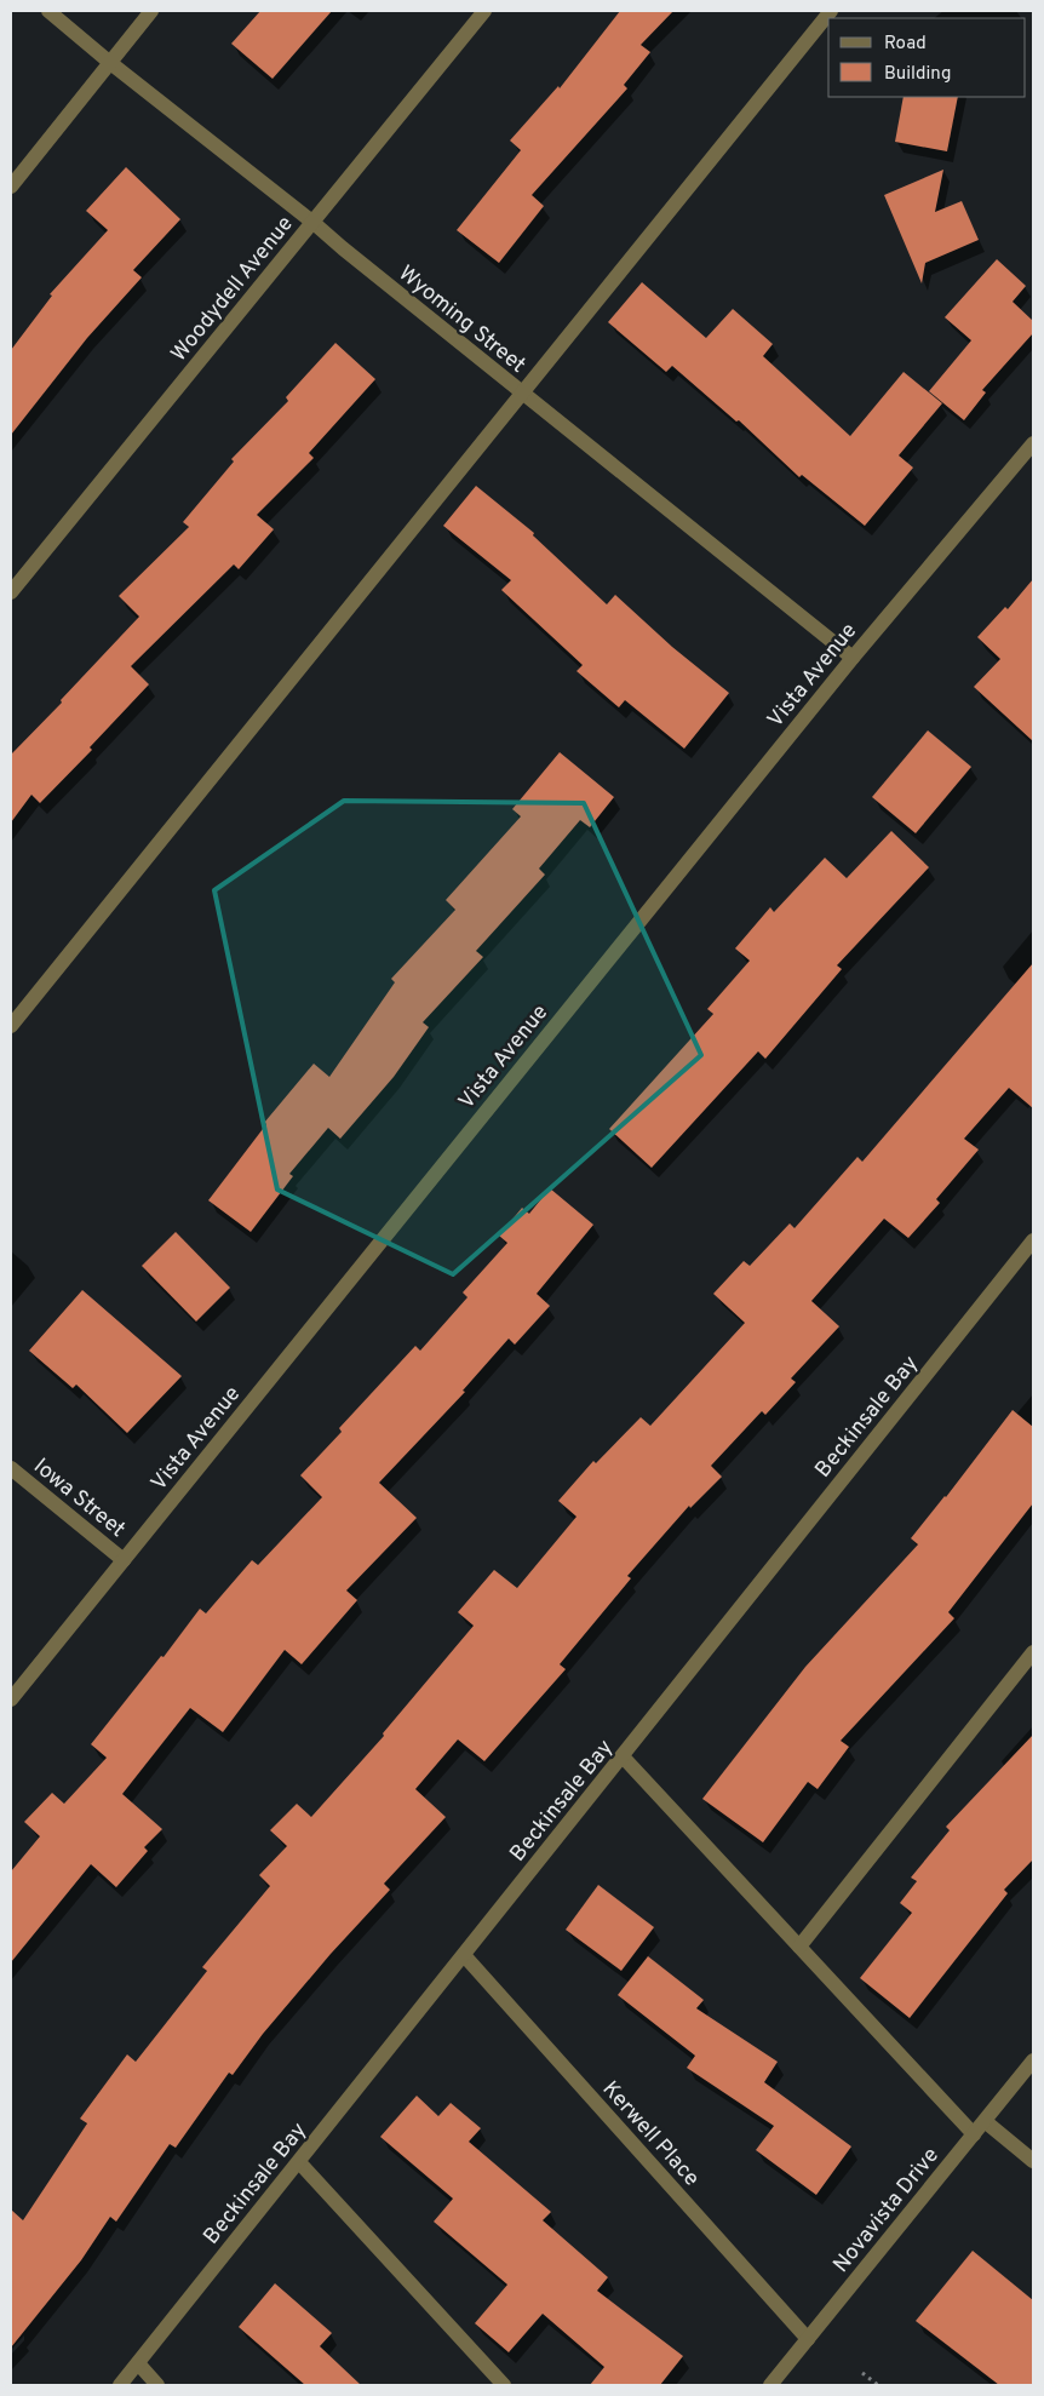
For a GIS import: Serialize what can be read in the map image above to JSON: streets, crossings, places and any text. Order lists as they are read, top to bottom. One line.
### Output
{"streets":{"street":["Woodydell Avenue","Wyoming Street","Vista Avenue","Beckinsale Bay","Iowa Street","Kerwell Place","Novavista Drive"]},"crossings":[["Woodydell Avenue","Wyoming Street"],["Wyoming Street","Vista Avenue"],["Vista Avenue","Iowa Street"],["Beckinsale Bay","Kerwell Place"],["Kerwell Place","Novavista Drive"]],"legend":["Road","Building"]}
